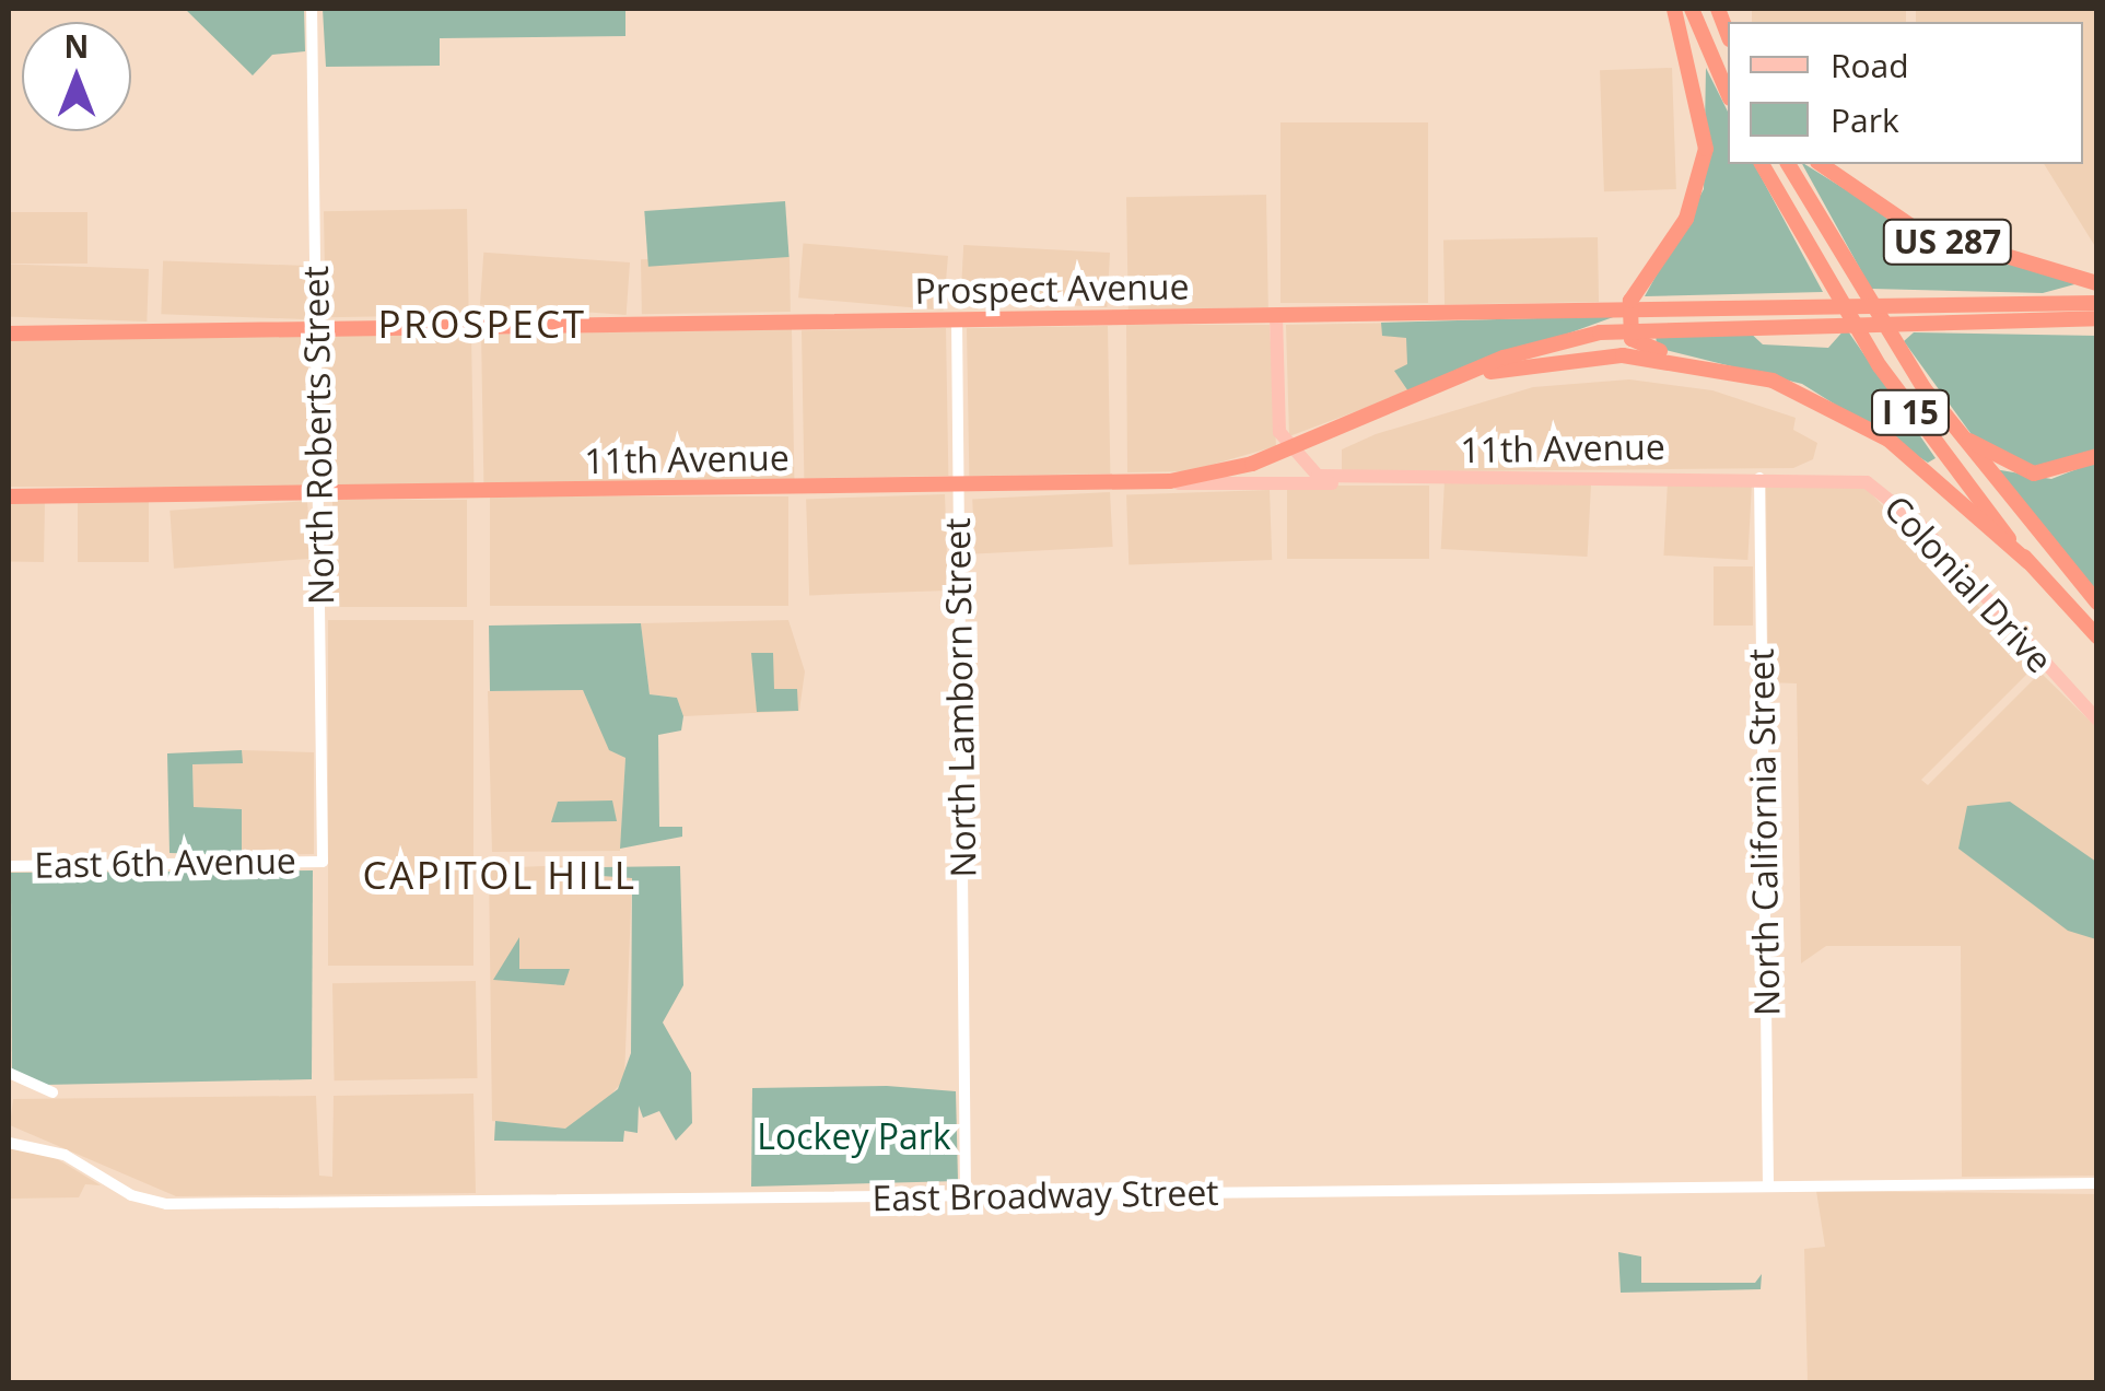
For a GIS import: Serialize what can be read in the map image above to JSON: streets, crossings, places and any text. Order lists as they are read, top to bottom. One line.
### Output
{"streets":{"highway":["US 287","Prospect Avenue","I 15","11th Avenue"],"main road":["Colonial Drive"],"street":["North Roberts Street","North Lamborn Street","North California Street","East 6th Avenue","East Broadway Street"]},"crossings":[["Prospect Avenue","North Roberts Street"],["Prospect Avenue","11th Avenue"],["Prospect Avenue","North Lamborn Street"],["North Roberts Street","11th Avenue"],["North Roberts Street","East 6th Avenue"],["11th Avenue","Colonial Drive"],["11th Avenue","North Lamborn Street"],["11th Avenue","North California Street"],["Colonial Drive","North California Street"],["North Lamborn Street","East Broadway Street"],["North California Street","East Broadway Street"]],"districts":["PROSPECT","CAPITOL HILL"],"parks":["Lockey Park"],"legend":["Road","Park"],"north":"top"}
